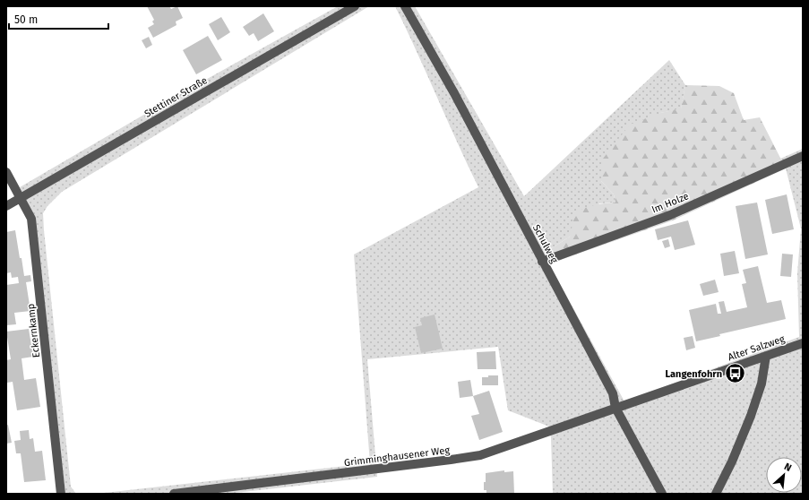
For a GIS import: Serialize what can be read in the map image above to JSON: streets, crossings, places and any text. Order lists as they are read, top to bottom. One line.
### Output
{"streets":{"street":["Stettiner Straße","Im Holze","Schulweg","Eckernkamp","Alter Salzweg","Grimminghausener Weg"]},"crossings":[["Stettiner Straße","Eckernkamp"],["Im Holze","Schulweg"],["Schulweg","Alter Salzweg"],["Schulweg","Grimminghausener Weg"],["Alter Salzweg","Grimminghausener Weg"]],"places":{"bus stop":["Langenfohrn"]},"scale_bar":"50 m","north":"top right"}
